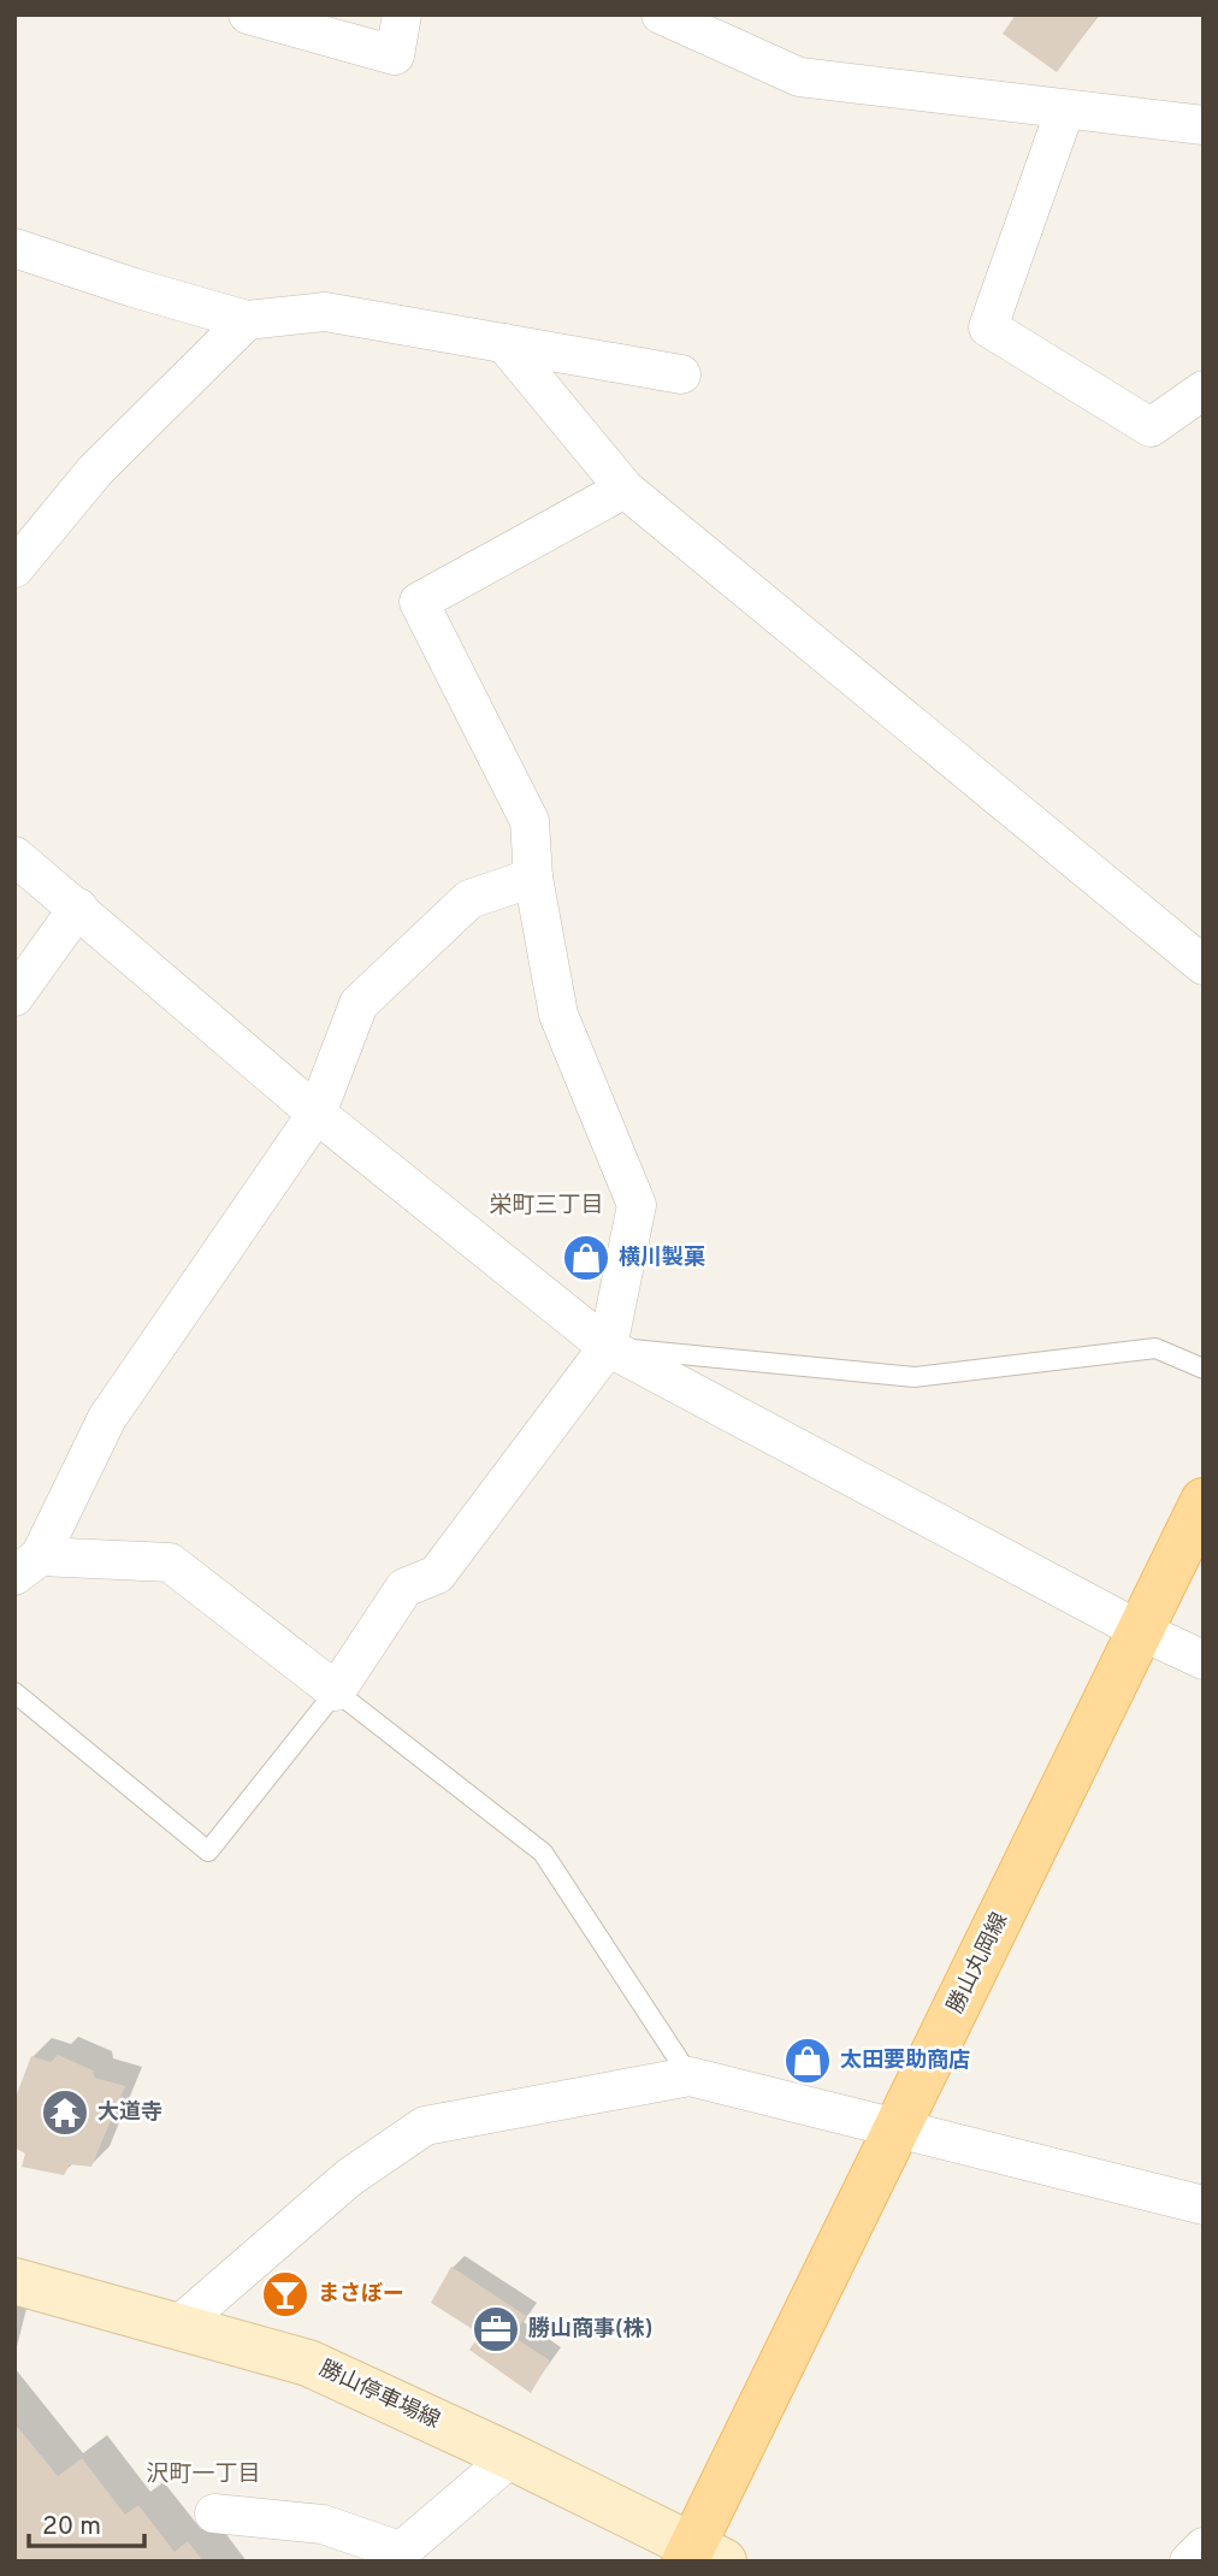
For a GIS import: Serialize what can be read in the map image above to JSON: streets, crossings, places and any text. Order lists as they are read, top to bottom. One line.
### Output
{"streets":{"main road":["勝山丸岡線","勝山停車場線"]},"crossings":[["勝山丸岡線","勝山停車場線"]],"districts":["栄町三丁目","沢町一丁目"],"places":{"shop":["横川製菓","太田要助商店"],"temple":["大道寺"],"bar":["まさぼー"],"office":["勝山商事(株)"]},"scale_bar":"20 m"}
